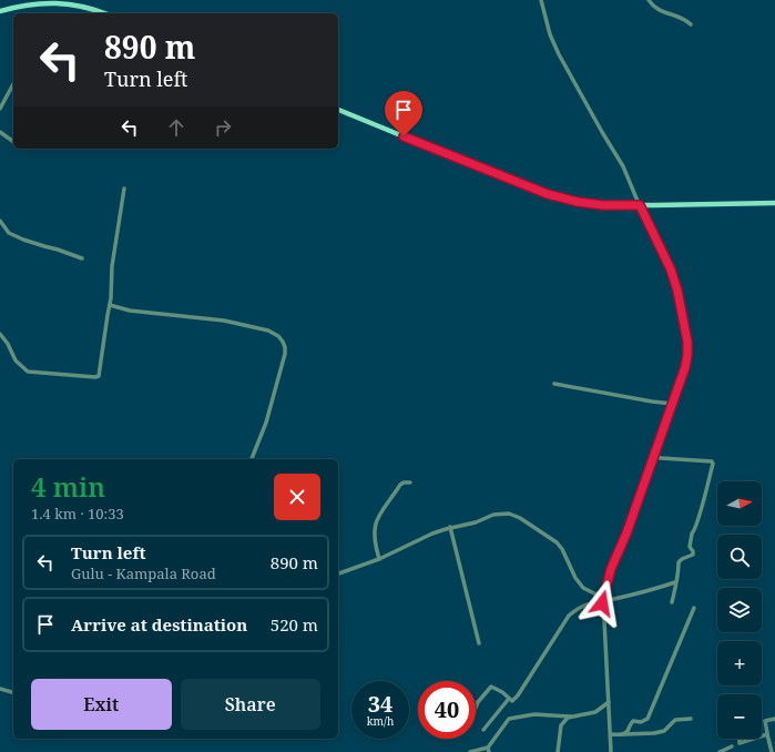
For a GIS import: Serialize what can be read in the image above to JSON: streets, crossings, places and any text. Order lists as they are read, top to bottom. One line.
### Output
{"north":"right","page":{"turn":["890 m","Turn left"],"heading":["4 min","1.4 km · 10:33"],"map_buttons":["+","−"],"list":[{"name":"Turn left","note":"Gulu - Kampala Road","value":"890 m"},{"name":"Arrive at destination","value":"520 m"}],"buttons":["Exit","Share"],"speed":"34 km/h","limit":"40"}}
